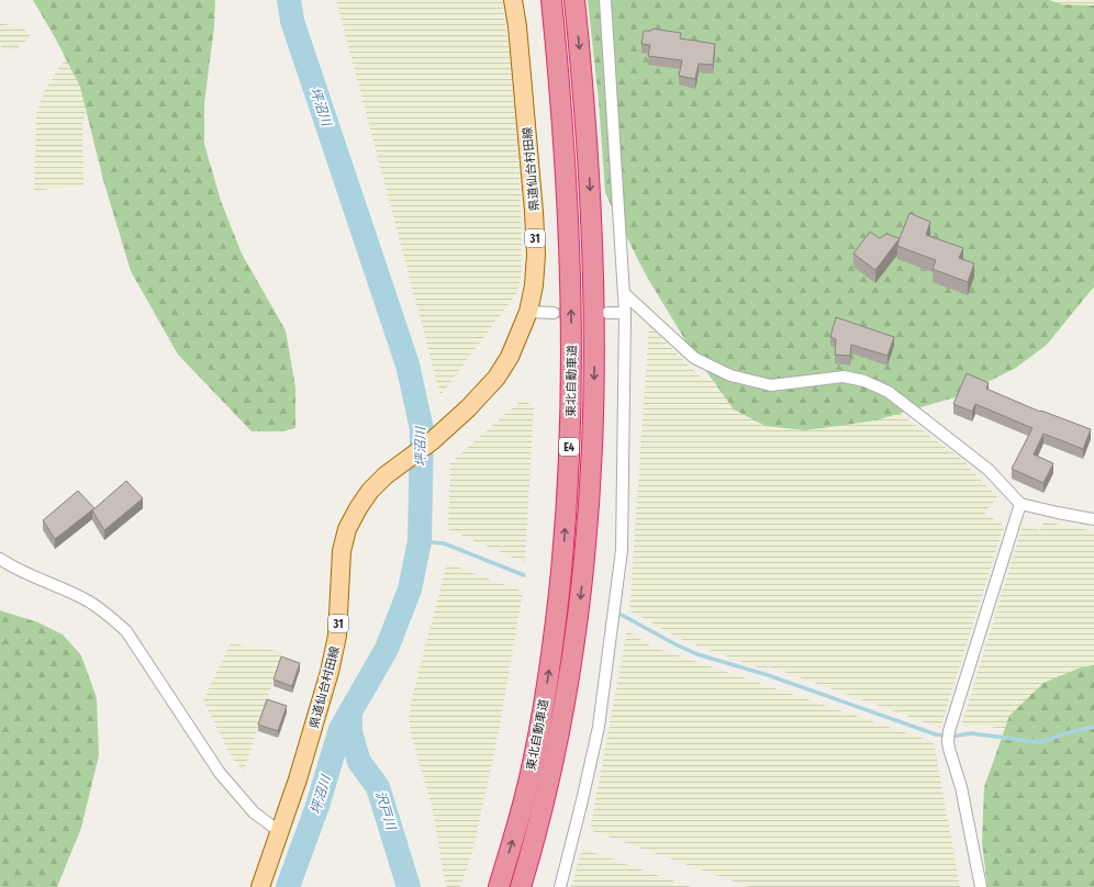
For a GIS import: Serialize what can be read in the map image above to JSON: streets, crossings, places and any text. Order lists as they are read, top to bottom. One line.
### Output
{"streets":{"highway":["東北自動車道","E4"],"main road":["県道仙台村田線","31"]},"water":["坪沼川","沢戸川"]}
